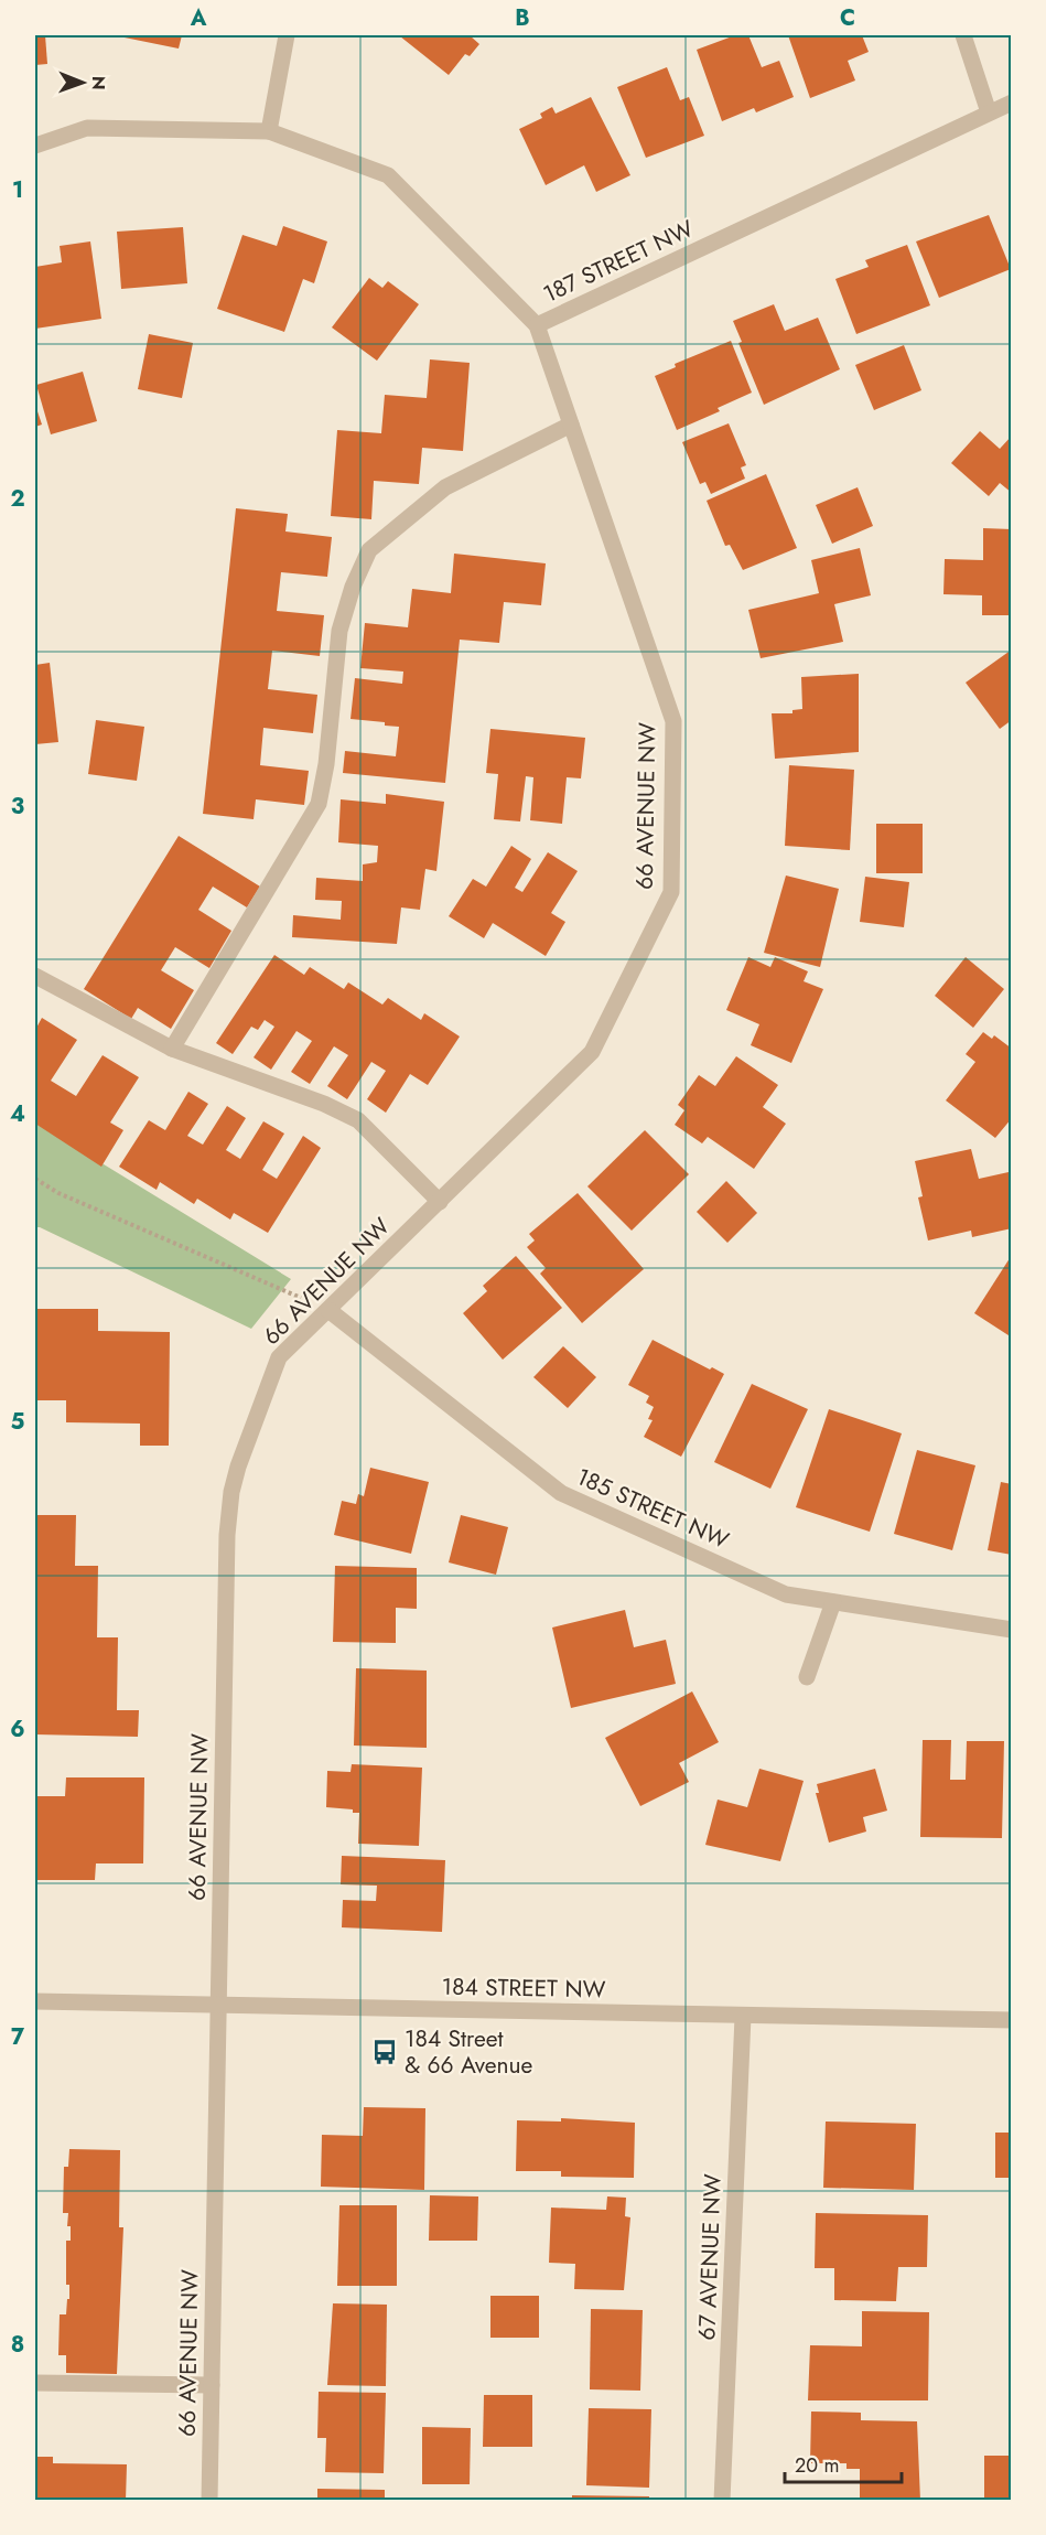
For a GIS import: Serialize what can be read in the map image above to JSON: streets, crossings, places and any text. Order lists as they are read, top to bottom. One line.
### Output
{"streets":{"street":["187 STREET NW","66 AVENUE NW","185 STREET NW","184 STREET NW","67 AVENUE NW"]},"crossings":[["187 STREET NW","66 AVENUE NW"],["66 AVENUE NW","185 STREET NW"],["66 AVENUE NW","184 STREET NW"],["184 STREET NW","67 AVENUE NW"]],"places":{"bus stop":["184 Street & 66 Avenue"]},"scale_bar":"20 m","north":"right","grid":{"columns":["A","B","C"],"rows":["1","2","3","4","5","6","7","8"]}}
